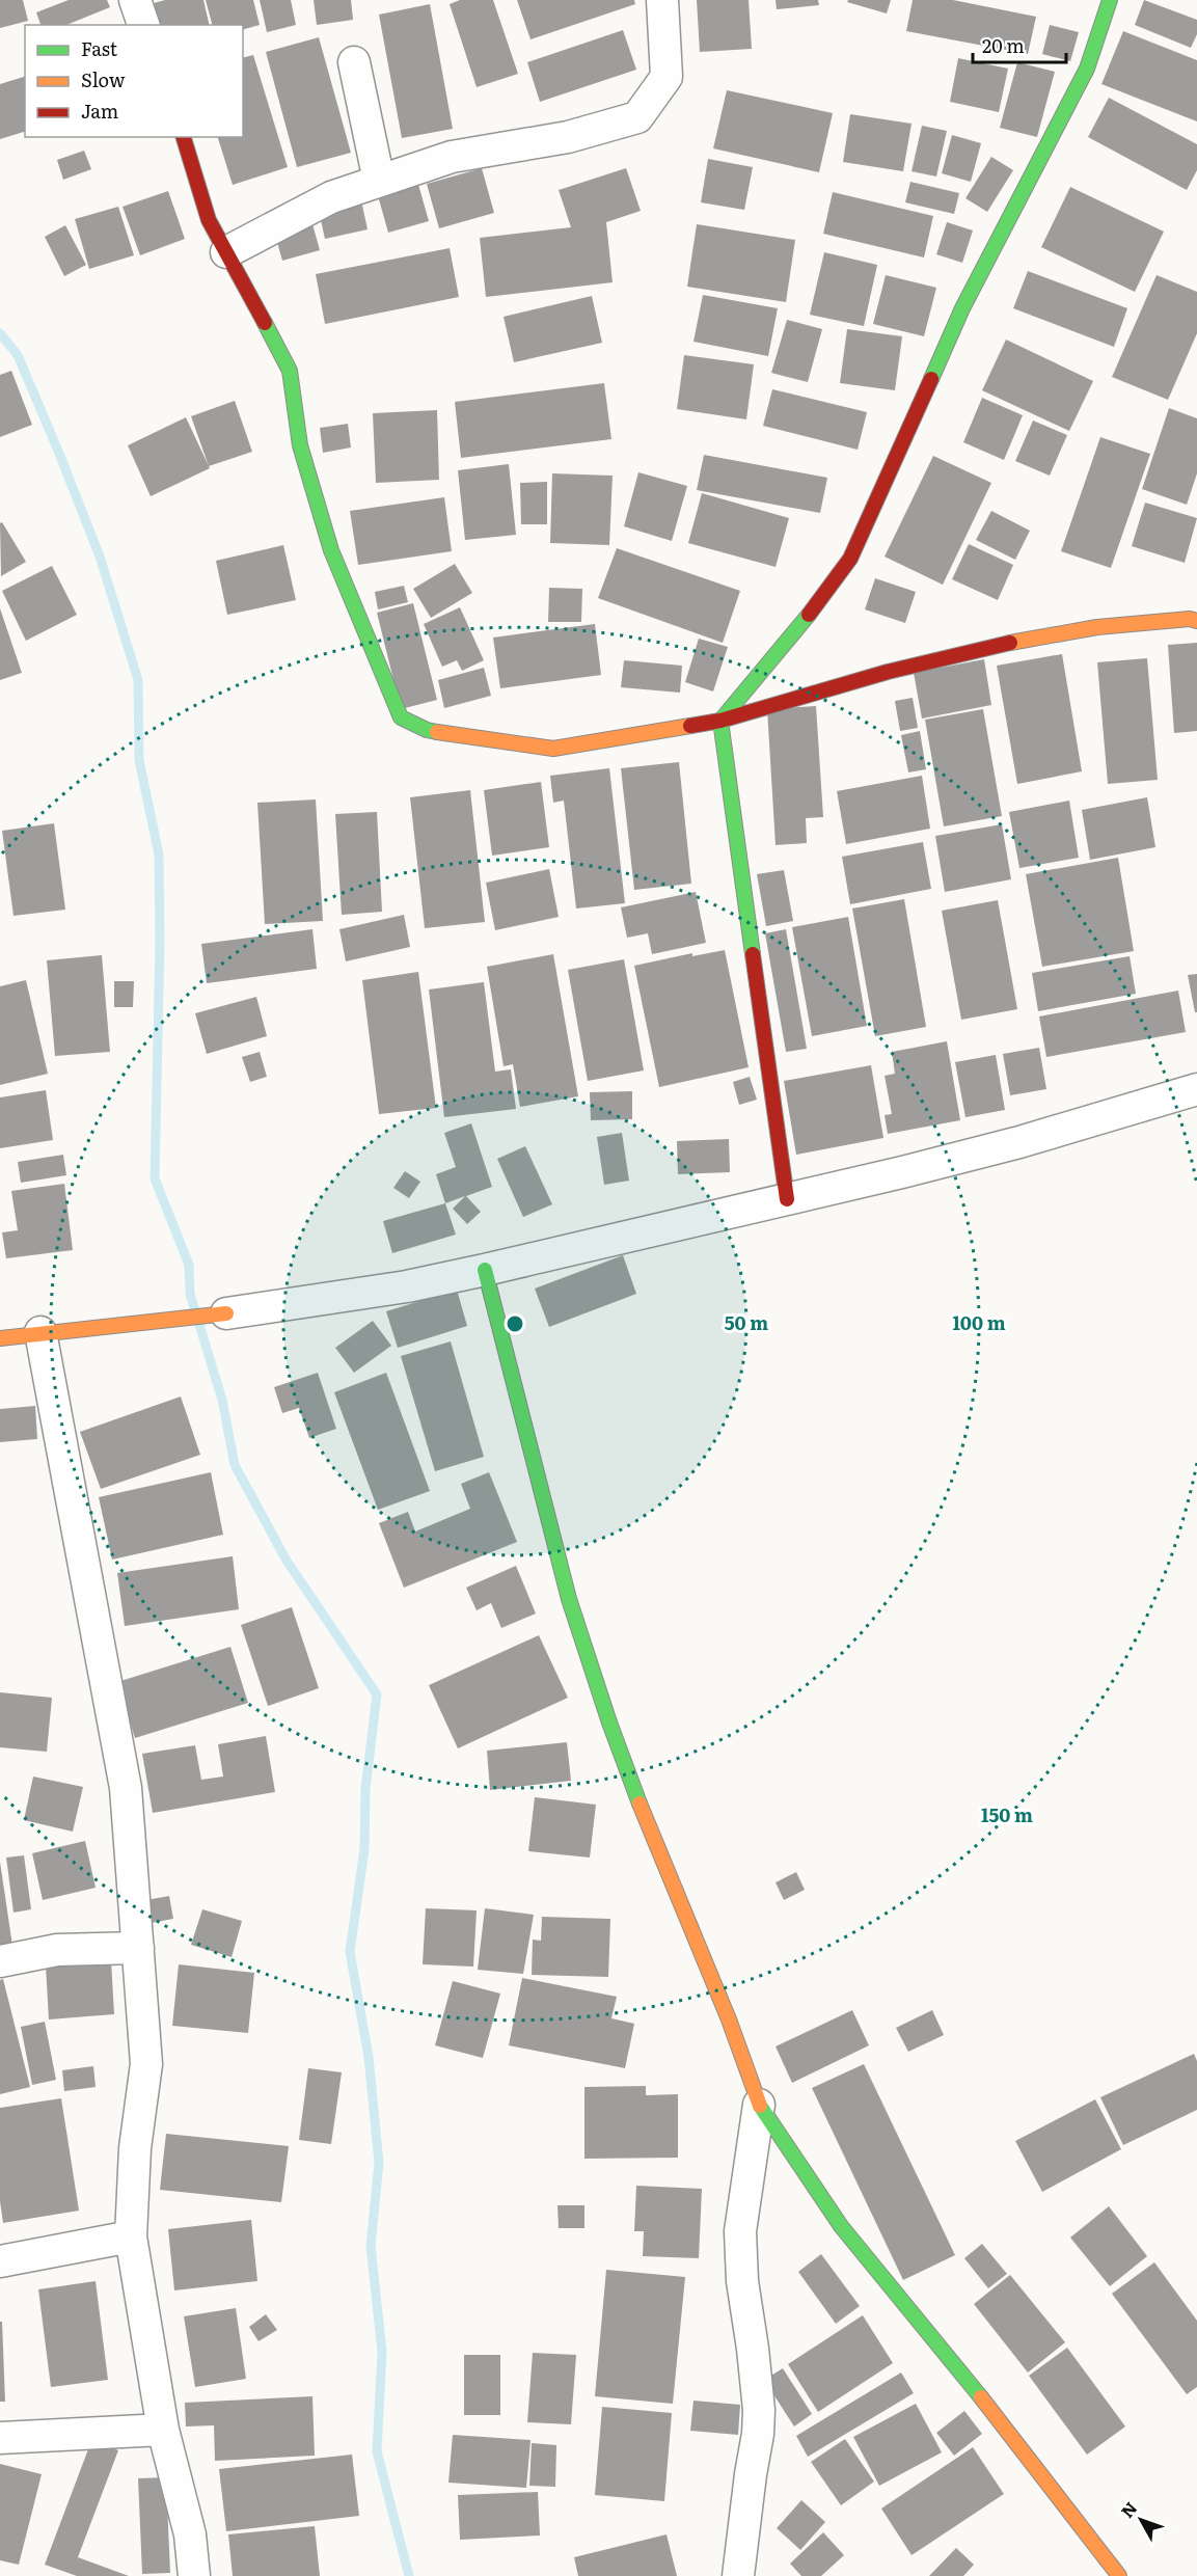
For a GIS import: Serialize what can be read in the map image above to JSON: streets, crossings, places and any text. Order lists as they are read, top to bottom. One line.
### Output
{"legend":["Fast","Slow","Jam"],"scale_bar":"20 m","north":"top left","rings":["50 m","100 m","150 m"]}
